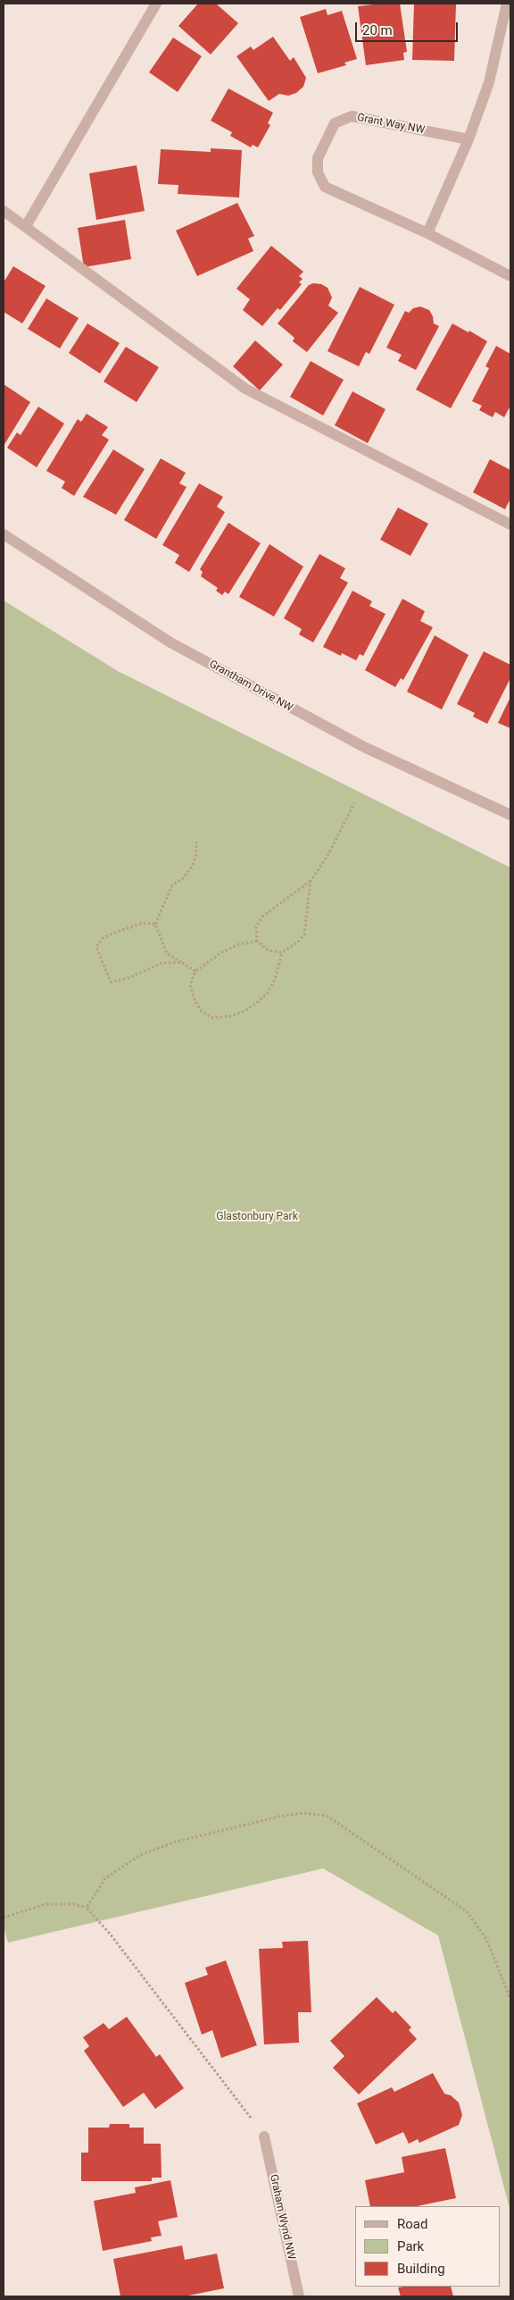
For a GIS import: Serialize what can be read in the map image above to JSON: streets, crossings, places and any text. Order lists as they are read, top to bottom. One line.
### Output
{"streets":{"street":["Grant Way NW","Grantham Drive NW","Graham Wynd NW"]},"parks":["Glastonbury Park"],"legend":["Road","Park","Building"],"scale_bar":"20 m"}
